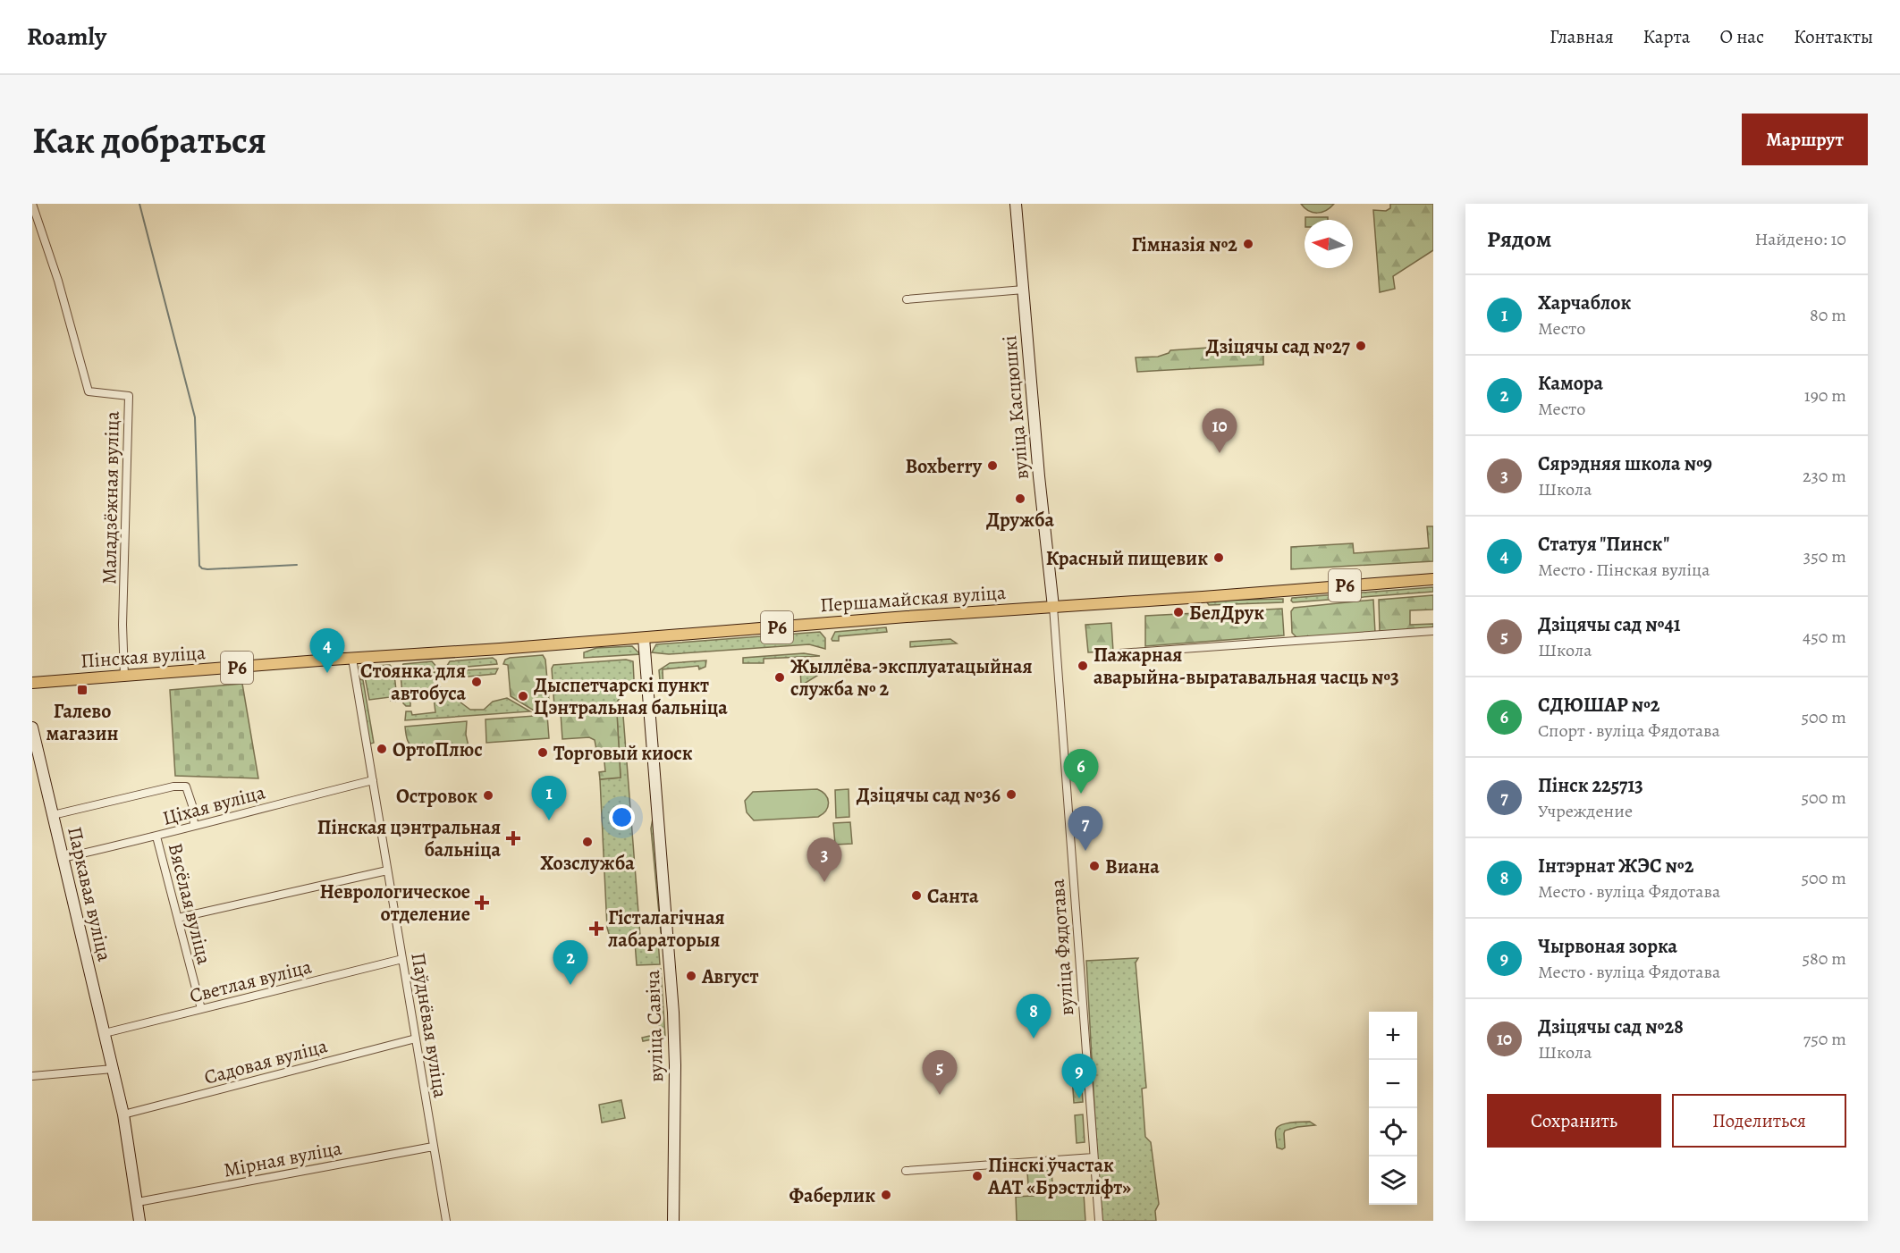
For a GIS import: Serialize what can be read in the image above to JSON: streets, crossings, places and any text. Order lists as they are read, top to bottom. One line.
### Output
{"streets":{"main road":["Р6","Першамайская вуліца","Пінская вуліца"],"street":["вуліца Касцюшкі","Маладзёжная вуліца","Ціхая вуліца","Паркавая вуліца","Вясёлая вуліца","вуліца Фядотава","Светлая вуліца","Паўднёвая вуліца","вуліца Савіча","Садовая вуліца","Мірная вуліца"]},"crossings":[["вуліца Касцюшкі","Першамайская вуліца"],["вуліца Касцюшкі","вуліца Фядотава"],["Маладзёжная вуліца","Пінская вуліца"],["Першамайская вуліца","Пінская вуліца"],["Першамайская вуліца","вуліца Фядотава"],["Першамайская вуліца","Паўднёвая вуліца"],["Першамайская вуліца","вуліца Савіча"],["Пінская вуліца","Паўднёвая вуліца"],["Ціхая вуліца","Паркавая вуліца"],["Ціхая вуліца","Вясёлая вуліца"],["Ціхая вуліца","Паўднёвая вуліца"],["Паркавая вуліца","Светлая вуліца"],["Паркавая вуліца","Садовая вуліца"],["Паркавая вуліца","Мірная вуліца"],["Вясёлая вуліца","Светлая вуліца"],["Светлая вуліца","Паўднёвая вуліца"],["Паўднёвая вуліца","Садовая вуліца"],["Паўднёвая вуліца","Мірная вуліца"]],"places":{"other":["Гімназія №2","Дзіцячы сад №27","Boxberry","Дружба","Красный пищевик","БелДрук","Пажарная аварыйна-выратавальная часць №3","Жыллёва-эксплуатацыйная служба № 2","Стоянка для автобуса","Дыспетчарскі пункт Цэнтральная бальніца","ОртоПлюс","Торговый киоск","Дзіцячы сад №36","Островок","Хозслужба","Виана","Санта","Август","Пінскі ўчастак ААТ «Брэстліфт»","Фаберлик"],"transit":["Галево магазин"],"health":["Пінская цэнтральная бальніца","Неврологическое отделение","Гісталагічная лабараторыя"]},"north":"left","page":{"header":"Roamly","nav":["Главная","Карта","О нас","Контакты"],"buttons":["Маршрут",["Сохранить","Поделиться"]],"title":"Как добраться","heading":["Рядом","Найдено: 10"],"list":[{"mark":"1","name":"Харчаблок","note":"Место","value":"80 m"},{"mark":"2","name":"Камора","note":"Место","value":"190 m"},{"mark":"3","name":"Сярэдняя школа №9","note":"Школа","value":"230 m"},{"mark":"4","name":"Статуя \"Пинск\"","note":"Место · Пінская вуліца","value":"350 m"},{"mark":"5","name":"Дзіцячы сад №41","note":"Школа","value":"450 m"},{"mark":"6","name":"СДЮШАР №2","note":"Спорт · вуліца Фядотава","value":"500 m"},{"mark":"7","name":"Пінск 225713","note":"Учреждение","value":"500 m"},{"mark":"8","name":"Інтэрнат ЖЭС №2","note":"Место · вуліца Фядотава","value":"500 m"},{"mark":"9","name":"Чырвоная зорка","note":"Место · вуліца Фядотава","value":"580 m"},{"mark":"10","name":"Дзіцячы сад №28","note":"Школа","value":"750 m"}],"pins":["10","4","6","1","7","3","2","8","5","9"],"map_buttons":["+","−"]}}
